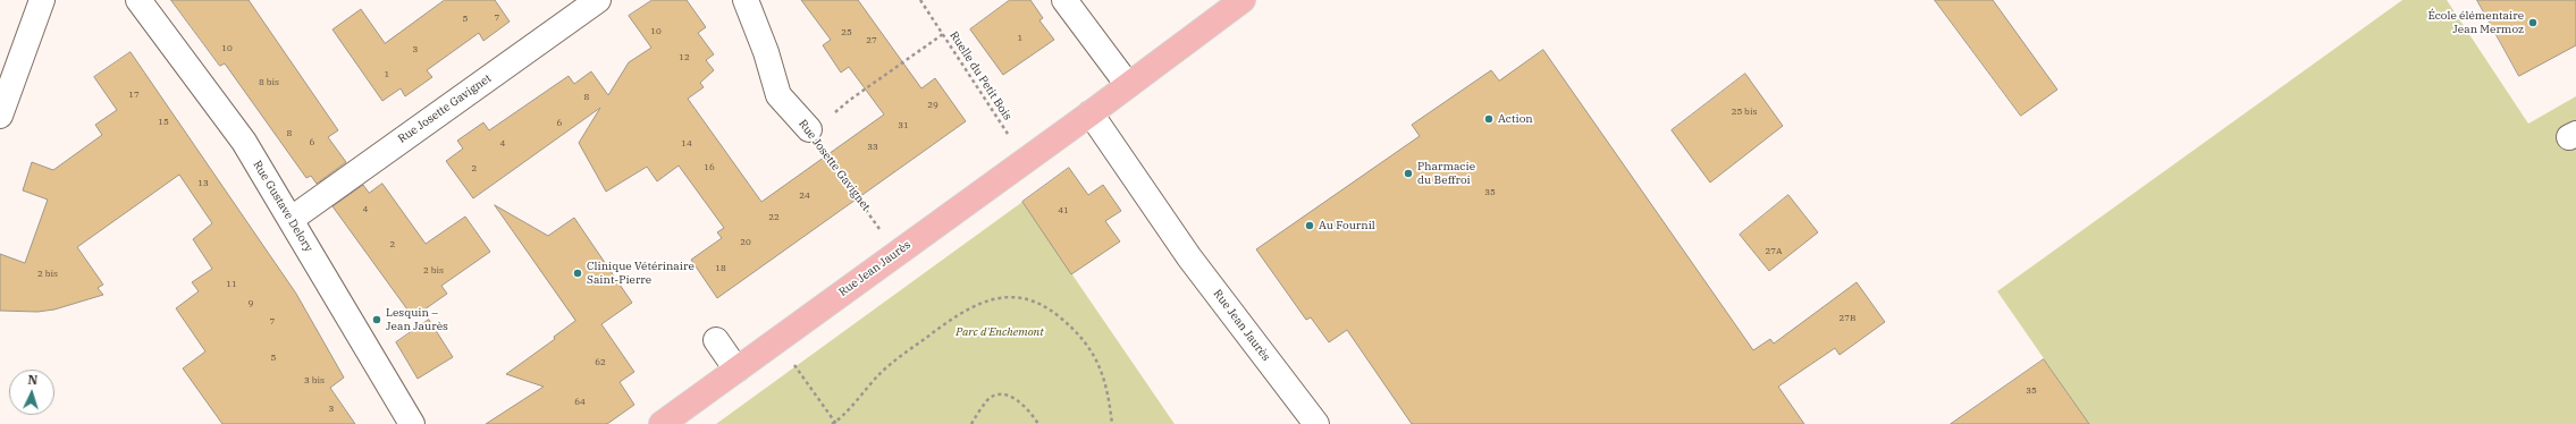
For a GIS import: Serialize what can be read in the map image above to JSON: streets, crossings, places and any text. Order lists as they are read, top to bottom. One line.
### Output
{"streets":{"main road":["Rue Jean Jaurès"],"street":["Rue Josette Gavignet","Rue Gustave Delory"],"path":["Ruelle du Petit Bois"]},"crossings":[["Ruelle du Petit Bois","Rue Jean Jaurès"],["Rue Josette Gavignet","Rue Gustave Delory"],["Rue Josette Gavignet","Rue Jean Jaurès"]],"parks":["Parc d'Enchemont"],"places":["École élémentaire Jean Mermoz","Action","Pharmacie du Beffroi","Au Fournil","Clinique Vétérinaire Saint-Pierre","Lesquin – Jean Jaurès"],"house_numbers":["7","5","10","25","1","27","10","3","12","1","8 bis","17","8","29","25 bis","15","6","31","8","6","4","14","33","16","2","13","35","24","4","41","22","20","2","27A","18","2 bis","2 bis","11","9","27B","7","5","62","3 bis","35","64","3"],"north":"top"}
